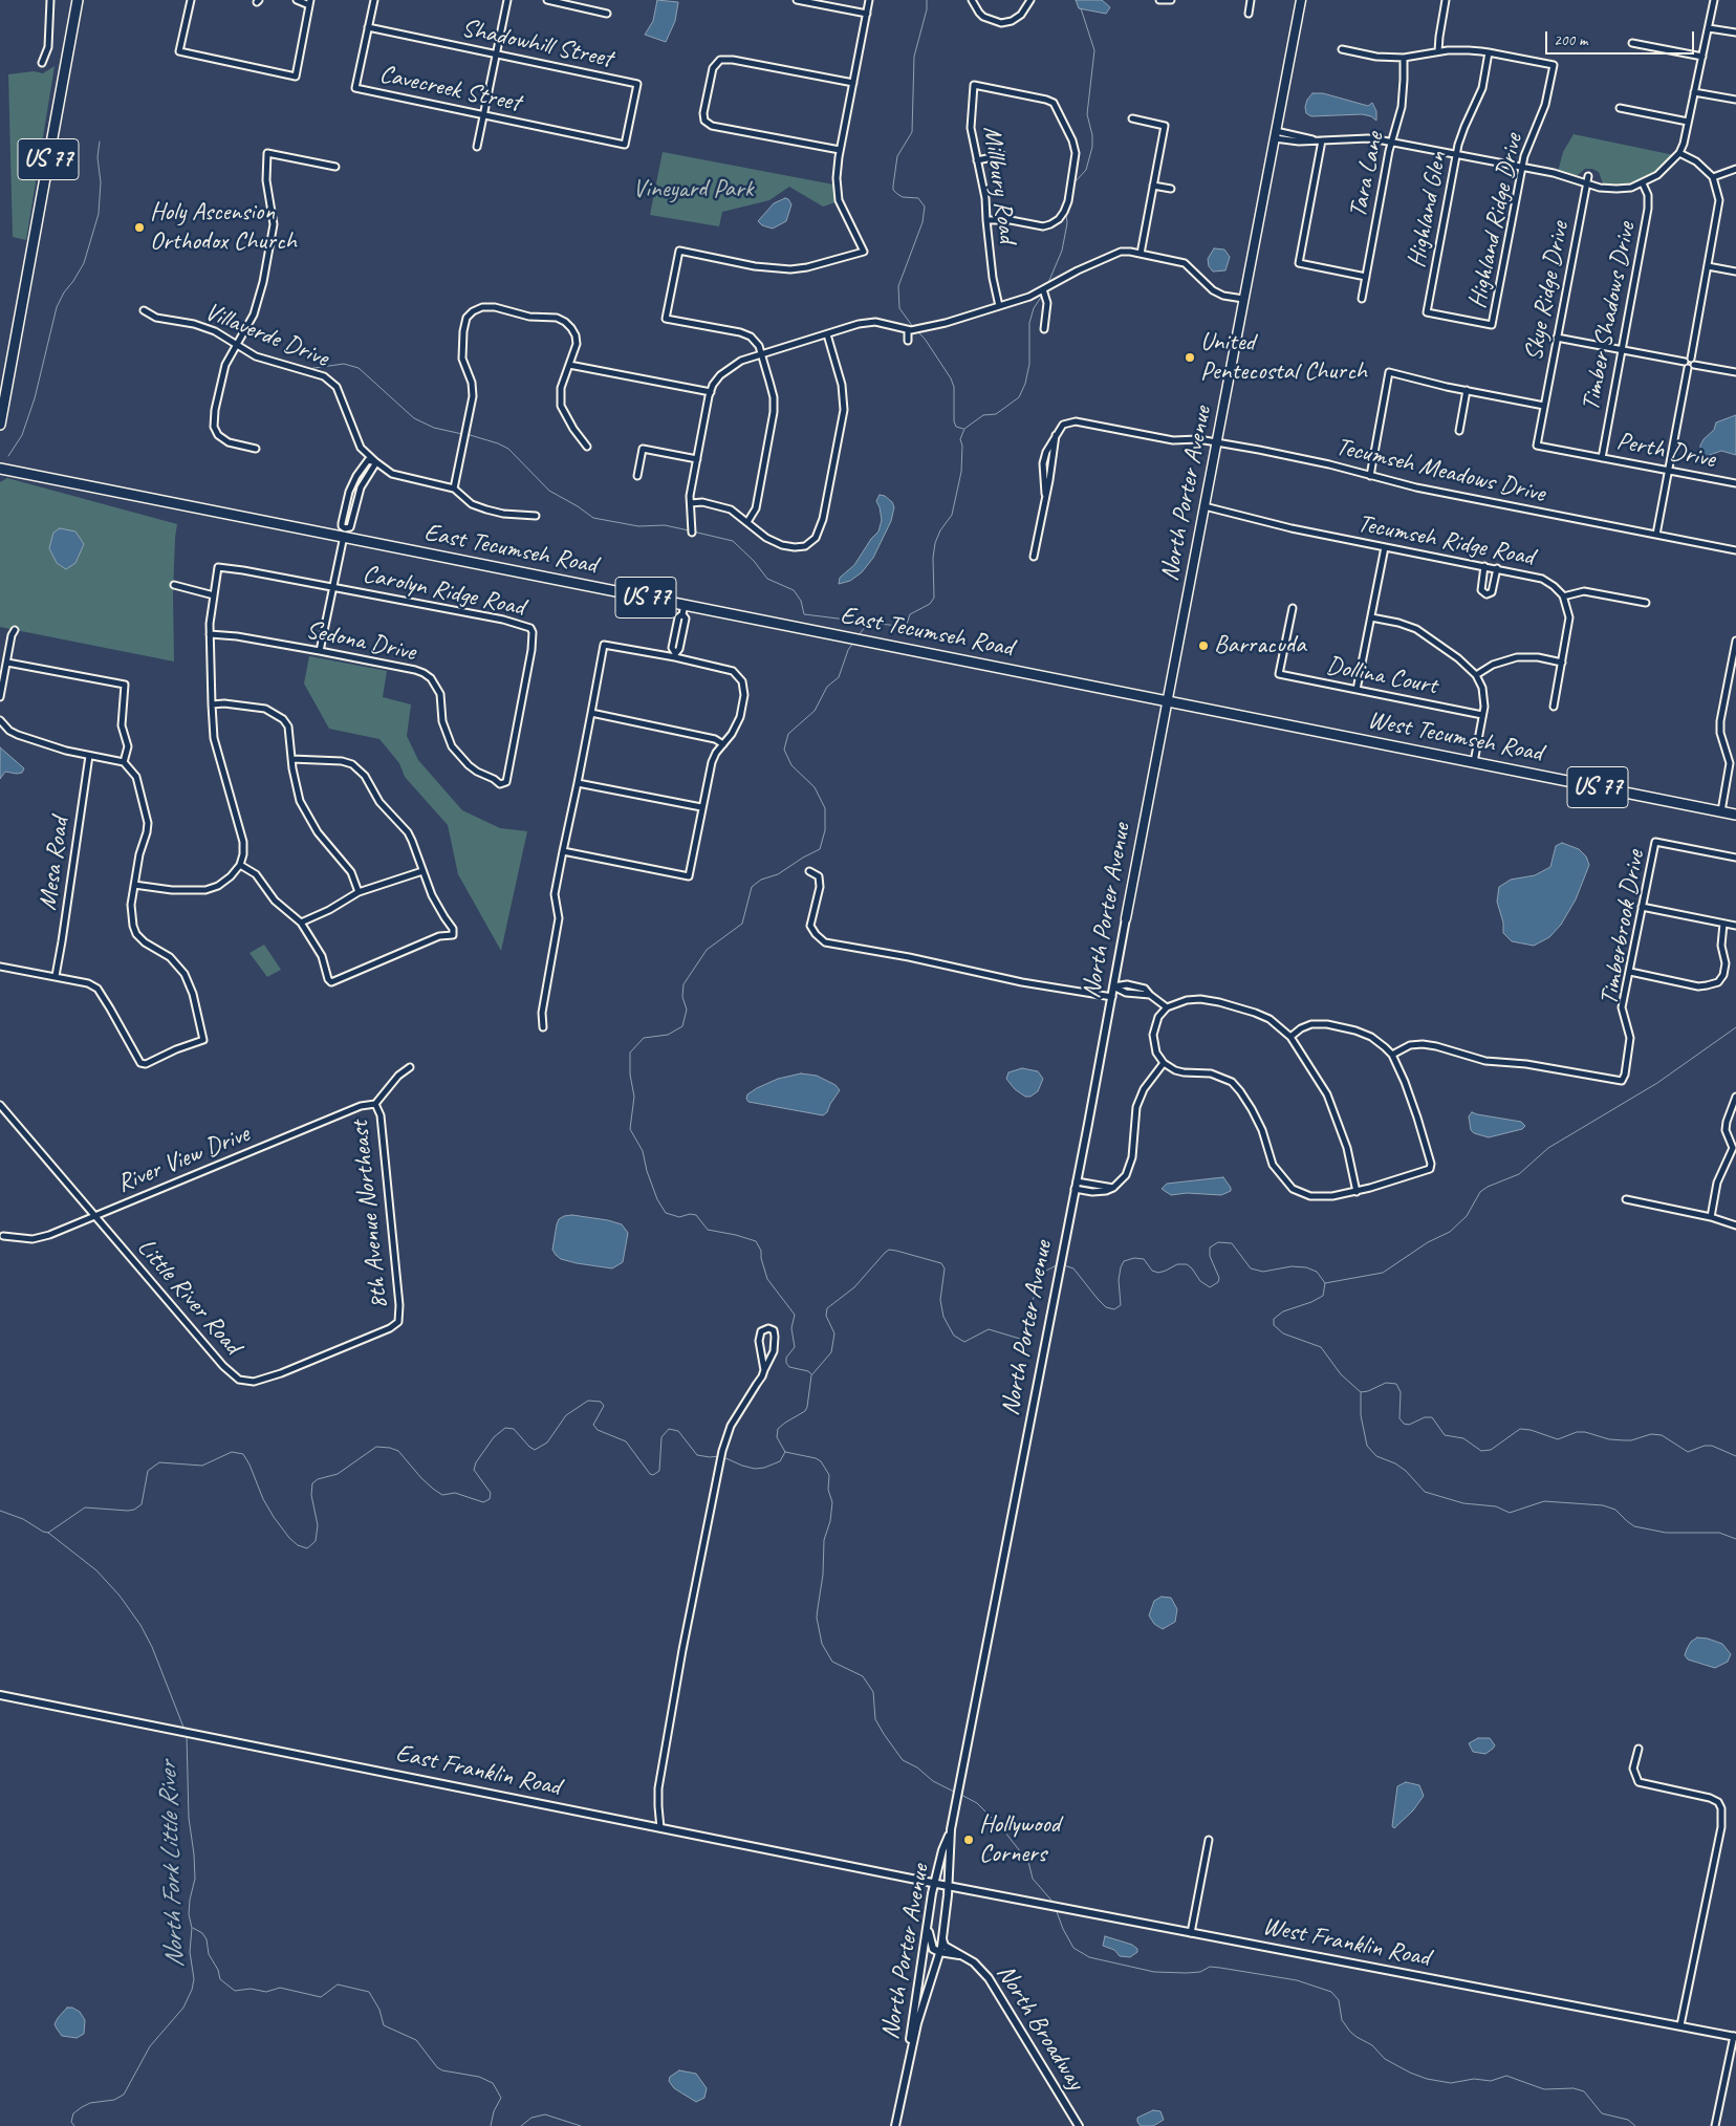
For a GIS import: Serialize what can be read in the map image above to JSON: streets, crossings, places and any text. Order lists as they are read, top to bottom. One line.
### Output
{"streets":{"main road":["US 77","North Porter Avenue","East Tecumseh Road","West Tecumseh Road"],"street":["Shadowhill Street","Cavecreek Street","Tara Lane","Millbury Road","Highland Glen","Highland Ridge Drive","Skye Ridge Drive","Timber Shadows Drive","Villaverde Drive","Perth Drive","Tecumseh Meadows Drive","Tecumseh Ridge Road","Carolyn Ridge Road","Sedona Drive","Dollina Court","Mesa Road","Timberbrook Drive","River View Drive","8th Avenue Northeast","Little River Road","East Franklin Road","West Franklin Road","North Broadway"]},"crossings":[["Shadowhill Street","Cavecreek Street"],["Highland Glen","Highland Ridge Drive"],["Skye Ridge Drive","Perth Drive"],["Timber Shadows Drive","Perth Drive"],["Tecumseh Meadows Drive","North Porter Avenue"],["North Porter Avenue","Tecumseh Ridge Road"],["North Porter Avenue","East Tecumseh Road"],["North Porter Avenue","West Tecumseh Road"],["North Porter Avenue","East Franklin Road"],["North Porter Avenue","West Franklin Road"],["North Porter Avenue","North Broadway"],["East Tecumseh Road","West Tecumseh Road"],["Carolyn Ridge Road","Sedona Drive"],["River View Drive","8th Avenue Northeast"],["River View Drive","Little River Road"],["8th Avenue Northeast","Little River Road"],["East Franklin Road","West Franklin Road"]],"water":["North Fork Little River"],"parks":["Vineyard Park"],"places":["Holy Ascension Orthodox Church","United Pentecostal Church","Barracuda","Hollywood Corners"],"scale_bar":"200 m"}
